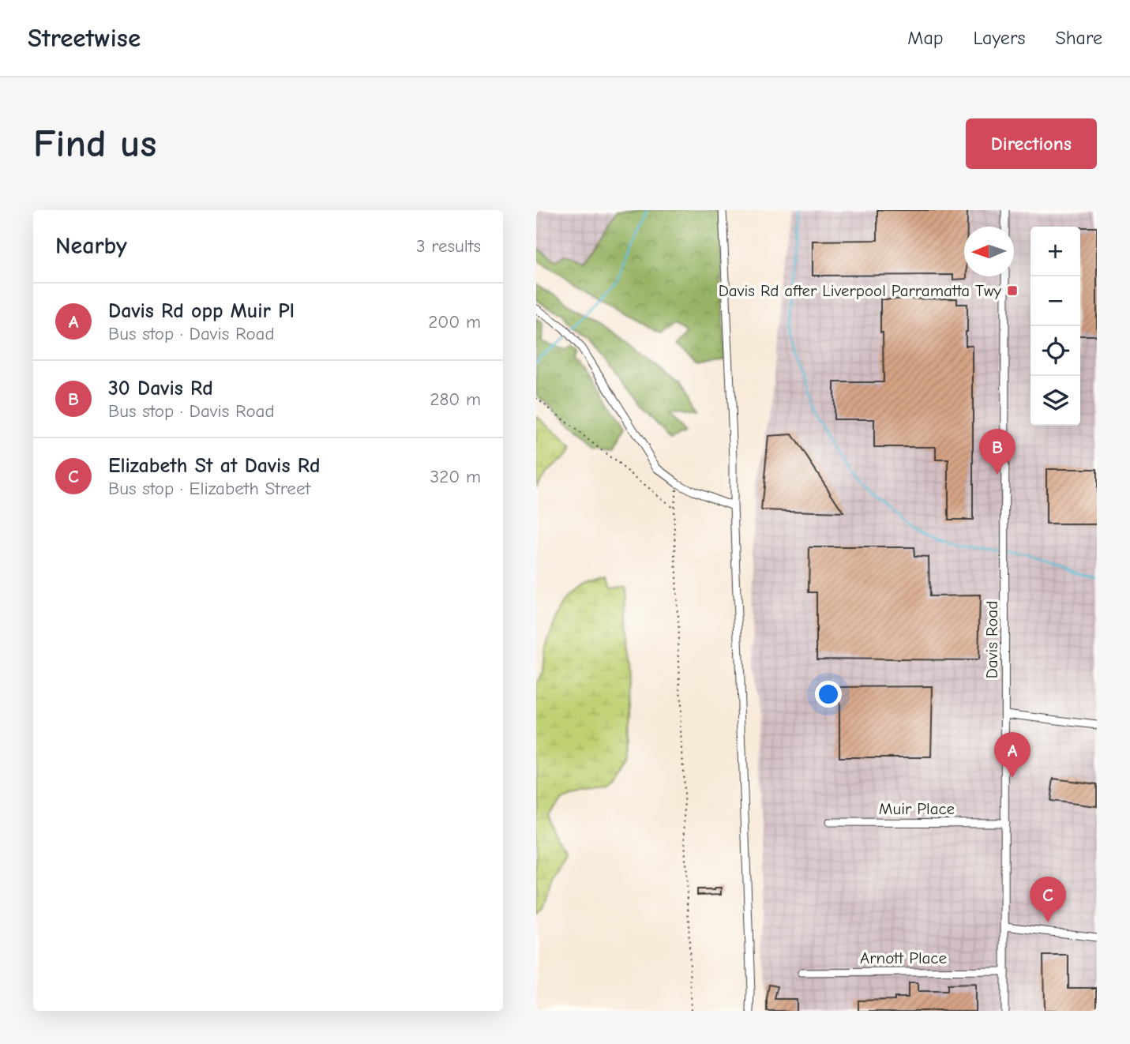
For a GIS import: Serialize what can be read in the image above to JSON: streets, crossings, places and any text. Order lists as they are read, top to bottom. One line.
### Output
{"streets":{"street":["Davis Road","Muir Place","Arnott Place"]},"crossings":[["Davis Road","Muir Place"],["Davis Road","Arnott Place"]],"places":{"transit":["Davis Rd after Liverpool Parramatta Twy"]},"north":"left","page":{"header":"Streetwise","nav":["Map","Layers","Share"],"buttons":"Directions","title":"Find us","heading":["Nearby","3 results"],"map_buttons":["+","−"],"list":[{"mark":"A","name":"Davis Rd opp Muir Pl","note":"Bus stop · Davis Road","value":"200 m"},{"mark":"B","name":"30 Davis Rd","note":"Bus stop · Davis Road","value":"280 m"},{"mark":"C","name":"Elizabeth St at Davis Rd","note":"Bus stop · Elizabeth Street","value":"320 m"}],"pins":["B","A","C"]}}
